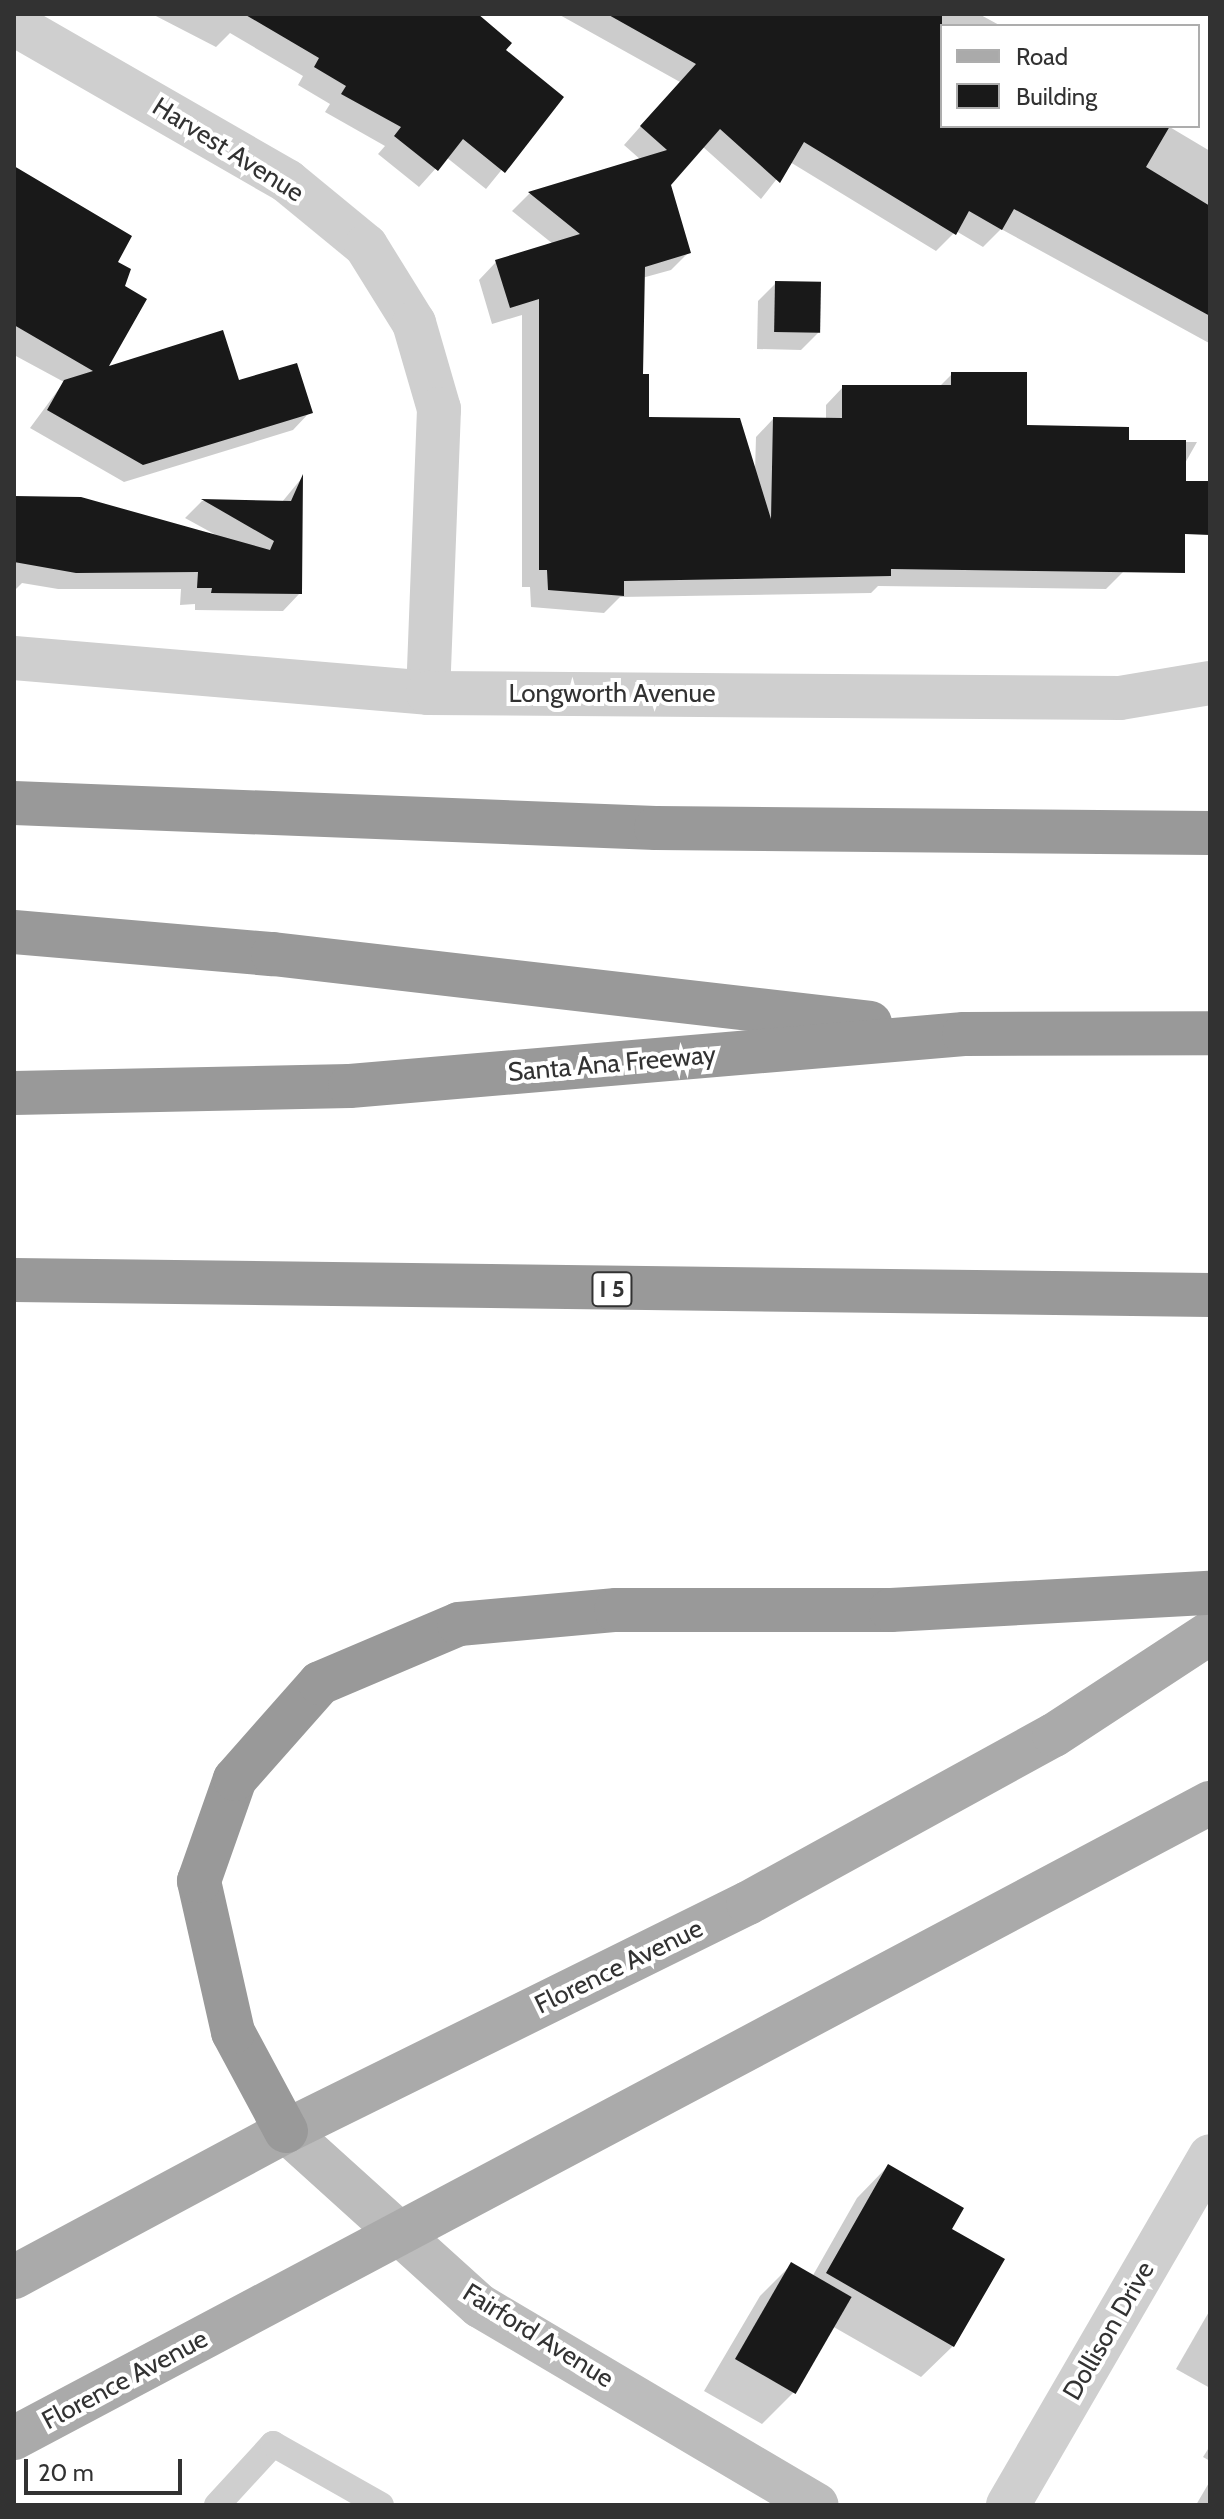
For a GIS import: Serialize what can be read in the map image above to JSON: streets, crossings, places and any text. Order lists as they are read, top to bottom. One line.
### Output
{"streets":{"highway":["Santa Ana Freeway","I 5"],"main road":["Florence Avenue"],"street":["Harvest Avenue","Longworth Avenue","Dollison Drive","Fairford Avenue"]},"crossings":[["Harvest Avenue","Longworth Avenue"],["Florence Avenue","Fairford Avenue"]],"legend":["Road","Building"],"scale_bar":"20 m"}
